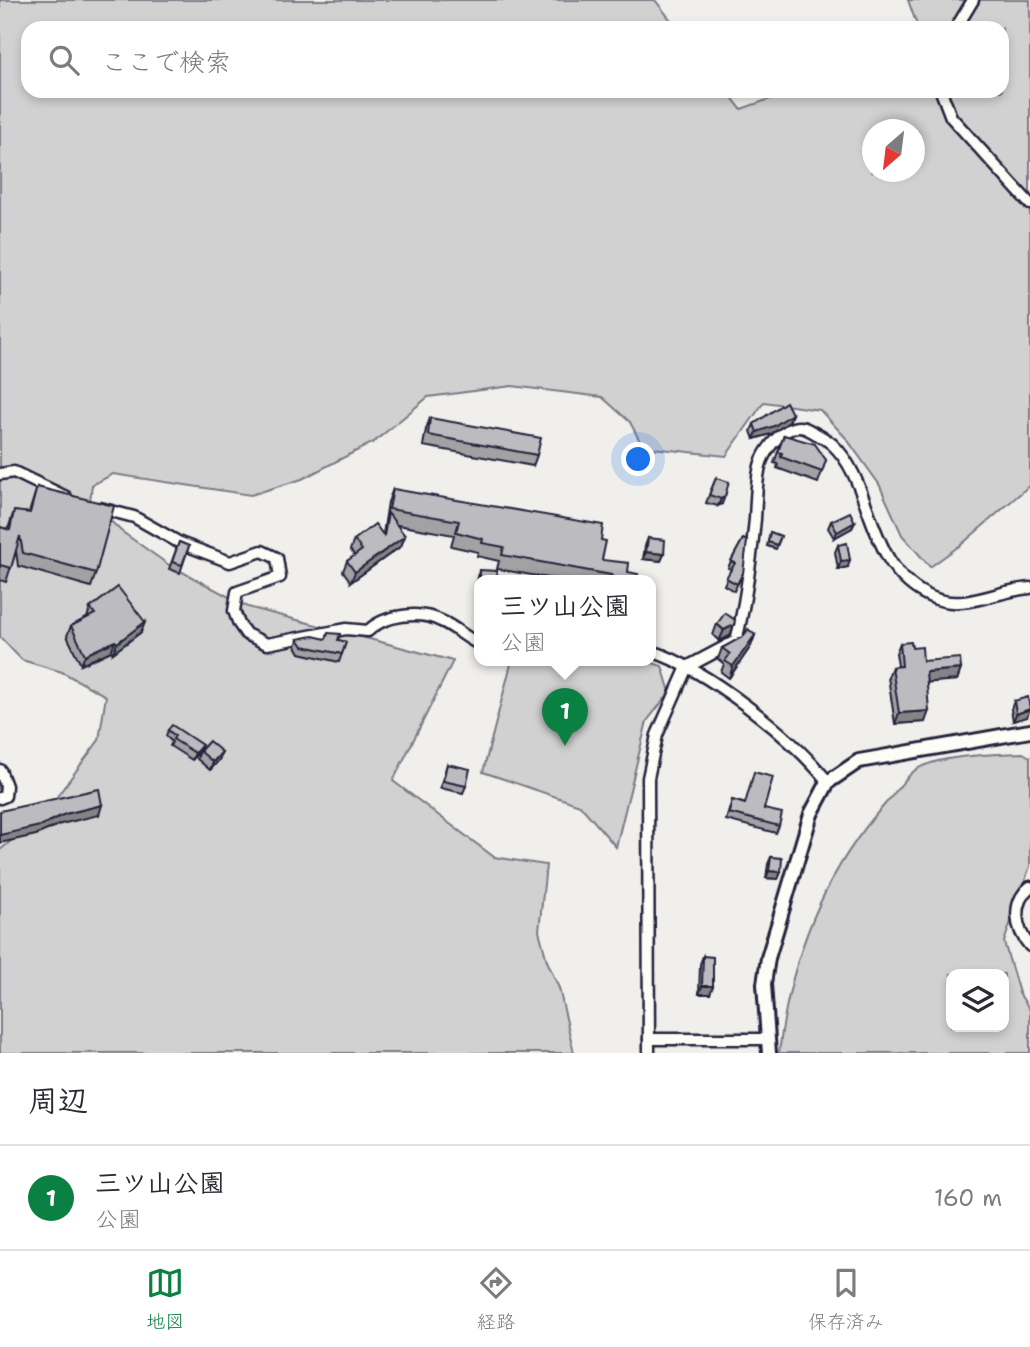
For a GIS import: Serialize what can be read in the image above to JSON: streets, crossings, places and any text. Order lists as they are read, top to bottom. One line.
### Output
{"north":"bottom left","page":{"search":"ここで検索","popup":["三ツ山公園","公園"],"pins":"1","heading":"周辺","list":[{"mark":"1","name":"三ツ山公園","note":"公園","value":"160 m"}],"nav":["地図","経路","保存済み"]}}
